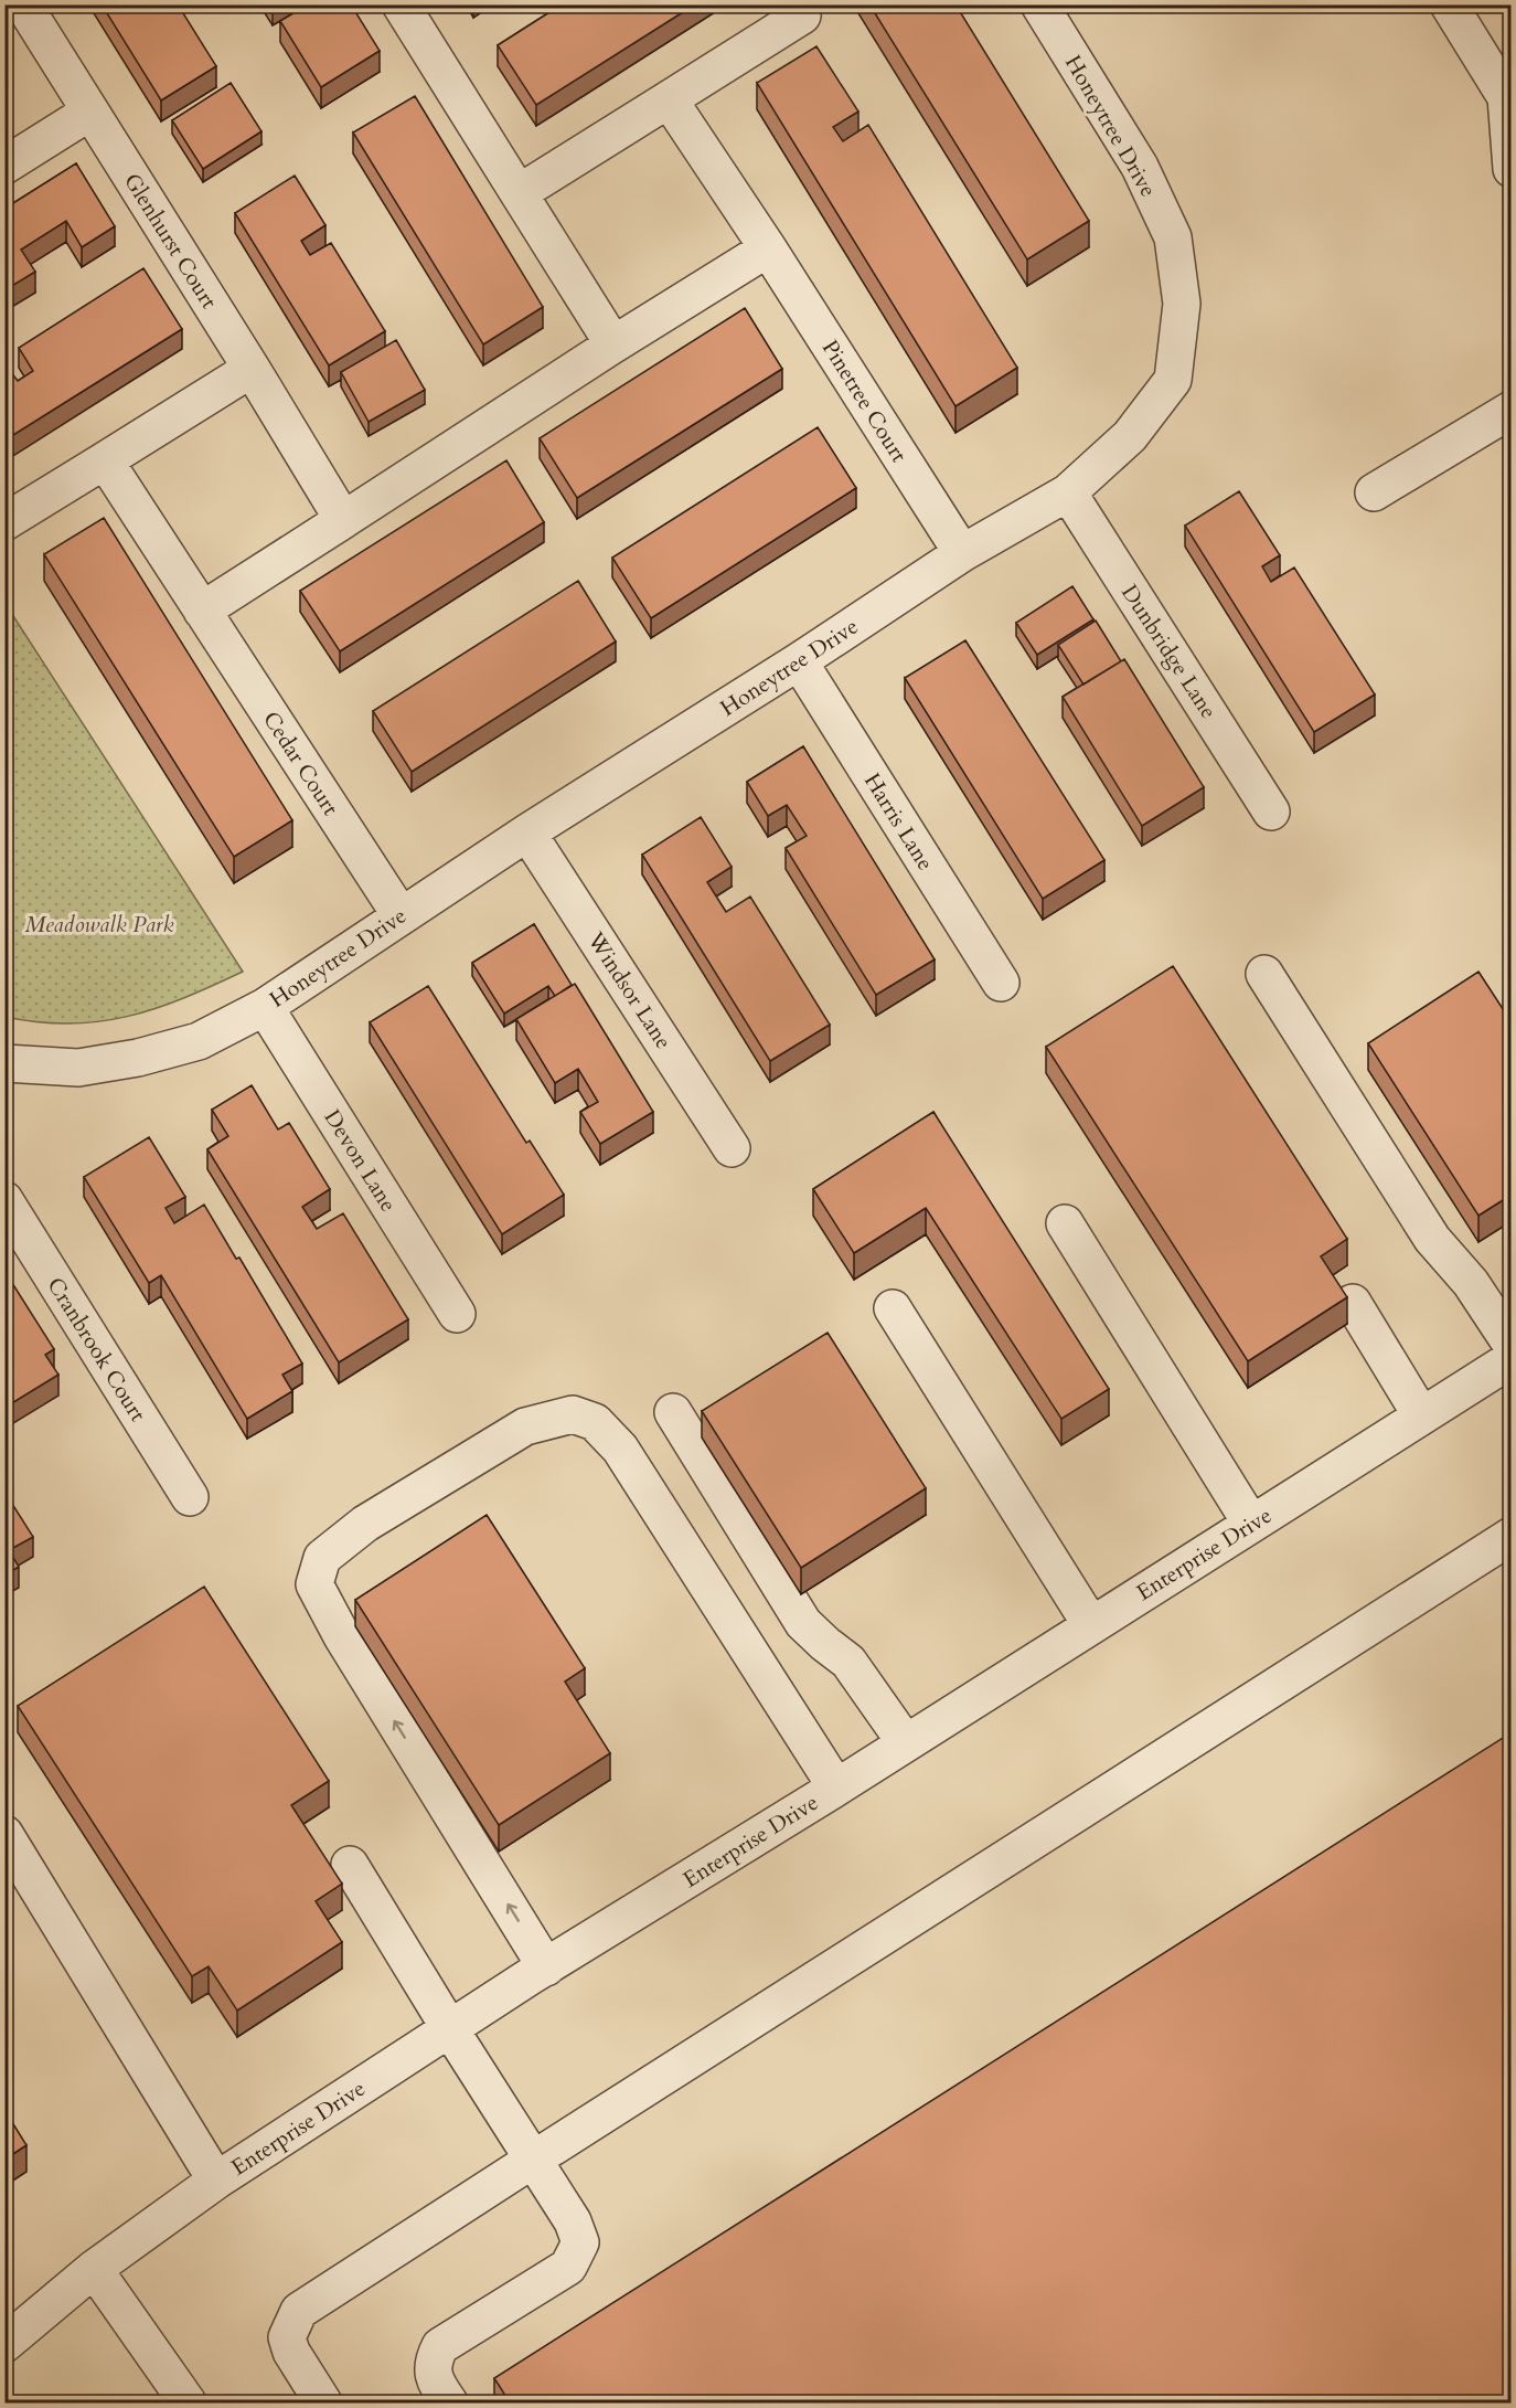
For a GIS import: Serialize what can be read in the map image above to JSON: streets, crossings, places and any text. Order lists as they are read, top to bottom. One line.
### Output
{"streets":{"street":["Honeytree Drive","Glenhurst Court","Pinetree Court","Dunbridge Lane","Cedar Court","Harris Lane","Windsor Lane","Devon Lane","Cranbrook Court","Enterprise Drive"]},"crossings":[["Honeytree Drive","Pinetree Court"],["Honeytree Drive","Dunbridge Lane"],["Honeytree Drive","Cedar Court"],["Honeytree Drive","Harris Lane"],["Honeytree Drive","Windsor Lane"],["Honeytree Drive","Devon Lane"]],"parks":["Meadowalk Park"]}
